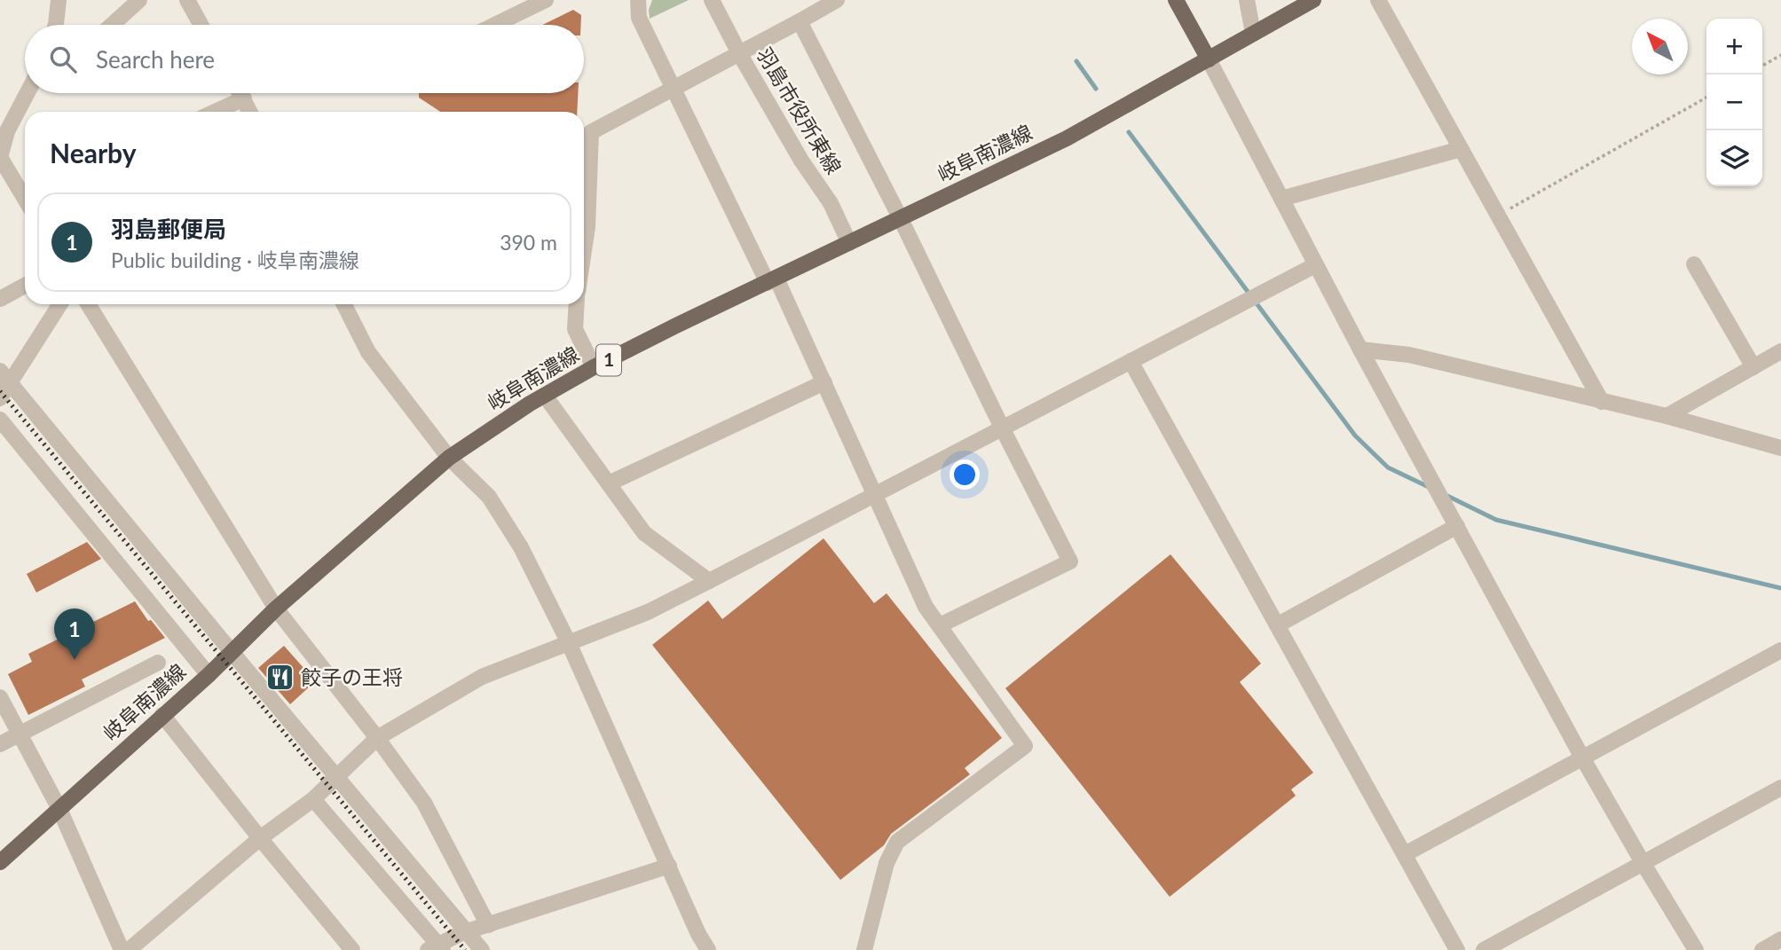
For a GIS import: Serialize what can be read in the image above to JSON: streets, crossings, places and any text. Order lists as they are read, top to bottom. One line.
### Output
{"streets":{"main road":["岐阜南濃線","1"],"street":["羽島市役所東線"]},"crossings":[["羽島市役所東線","岐阜南濃線"]],"places":{"restaurant":["餃子の王将"]},"north":"top left","page":{"map_buttons":["+","−"],"search":"Search here","heading":"Nearby","list":[{"mark":"1","name":"羽島郵便局","note":"Public building · 岐阜南濃線","value":"390 m"}],"pins":"1"}}
